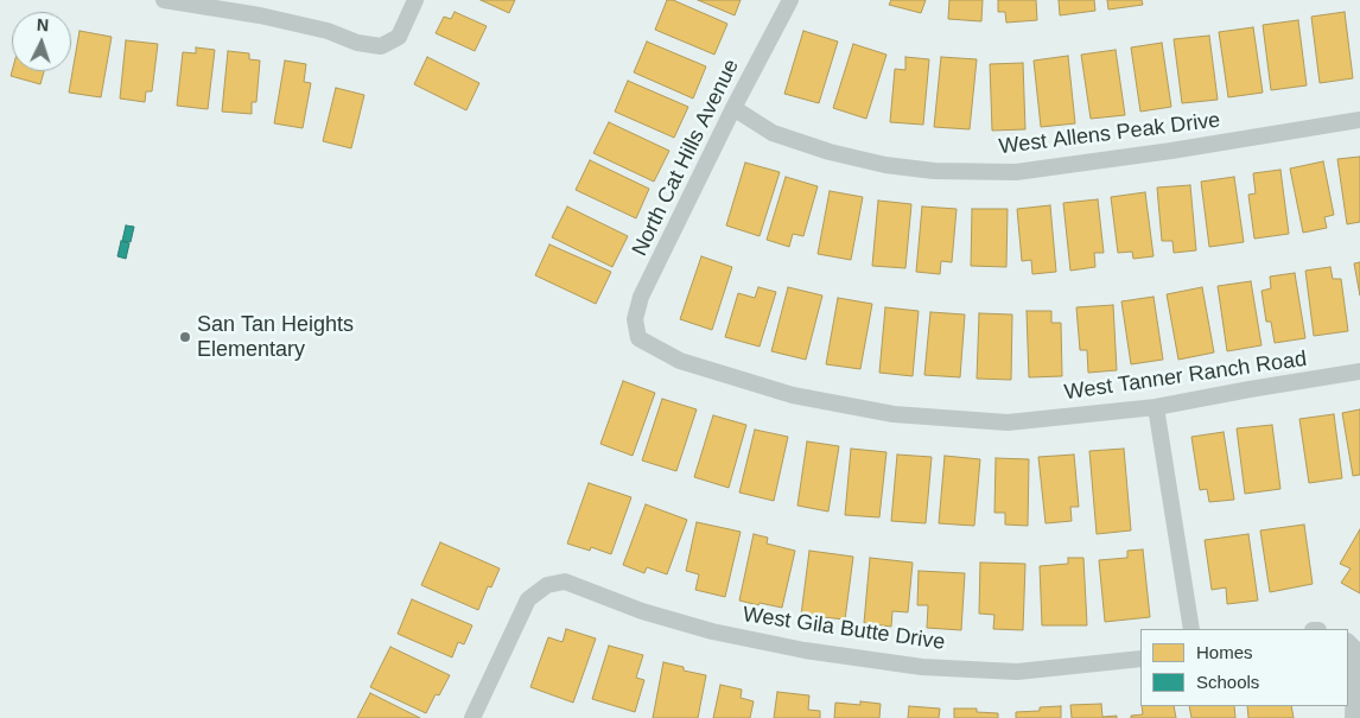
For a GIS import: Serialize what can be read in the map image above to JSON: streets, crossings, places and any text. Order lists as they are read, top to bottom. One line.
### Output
{"streets":{"street":["West Allens Peak Drive","North Cat Hills Avenue","West Tanner Ranch Road","West Gila Butte Drive"]},"crossings":[["West Allens Peak Drive","North Cat Hills Avenue"],["North Cat Hills Avenue","West Tanner Ranch Road"]],"places":["San Tan Heights Elementary"],"legend":["Homes","Schools"],"north":"top"}
